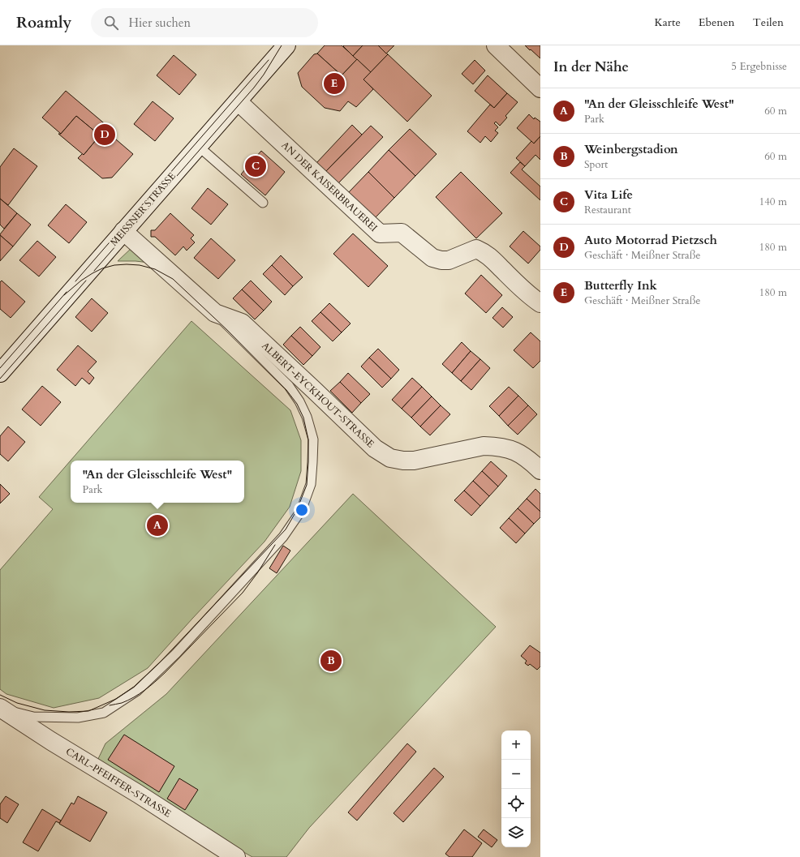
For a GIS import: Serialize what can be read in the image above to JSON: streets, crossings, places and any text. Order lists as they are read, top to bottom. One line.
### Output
{"streets":{"street":["AN DER KAISERBRAUEREI","MEISSNER STRASSE","ALBERT-EYCKHOUT-STRASSE","CARL-PFEIFFER-STRASSE"]},"crossings":[["AN DER KAISERBRAUEREI","MEISSNER STRASSE"],["MEISSNER STRASSE","ALBERT-EYCKHOUT-STRASSE"]],"page":{"header":"Roamly","search":"Hier suchen","nav":["Karte","Ebenen","Teilen"],"heading":["In der Nähe","5 Ergebnisse"],"pins":["E","D","C","A","B"],"list":[{"mark":"A","name":"\"An der Gleisschleife West\"","note":"Park","value":"60 m"},{"mark":"B","name":"Weinbergstadion","note":"Sport","value":"60 m"},{"mark":"C","name":"Vita Life","note":"Restaurant","value":"140 m"},{"mark":"D","name":"Auto Motorrad Pietzsch","note":"Geschäft · Meißner Straße","value":"180 m"},{"mark":"E","name":"Butterfly Ink","note":"Geschäft · Meißner Straße","value":"180 m"}],"popup":["\"An der Gleisschleife West\"","Park"],"map_buttons":["+","−"]}}
